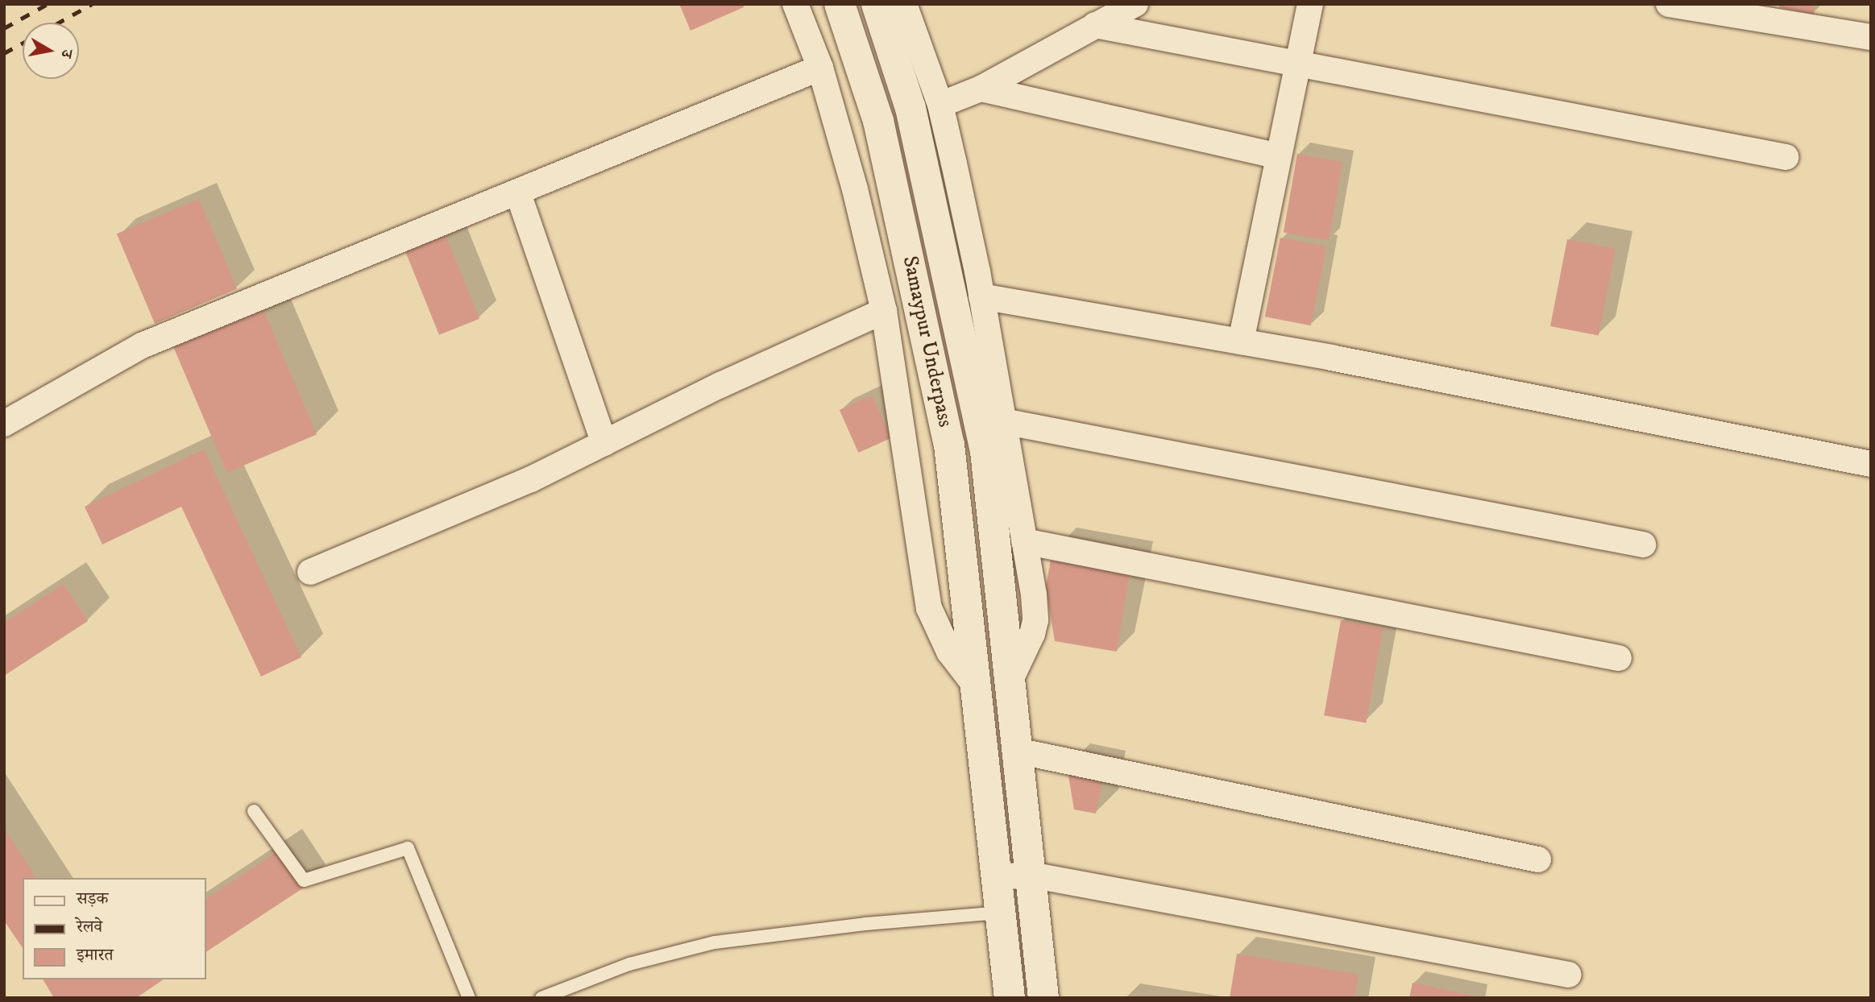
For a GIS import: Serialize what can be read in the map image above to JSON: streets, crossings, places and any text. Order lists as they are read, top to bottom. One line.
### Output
{"streets":{"main road":["Samaypur Underpass"]},"legend":["सड़क","रेलवे","इमारत"],"north":"right"}
